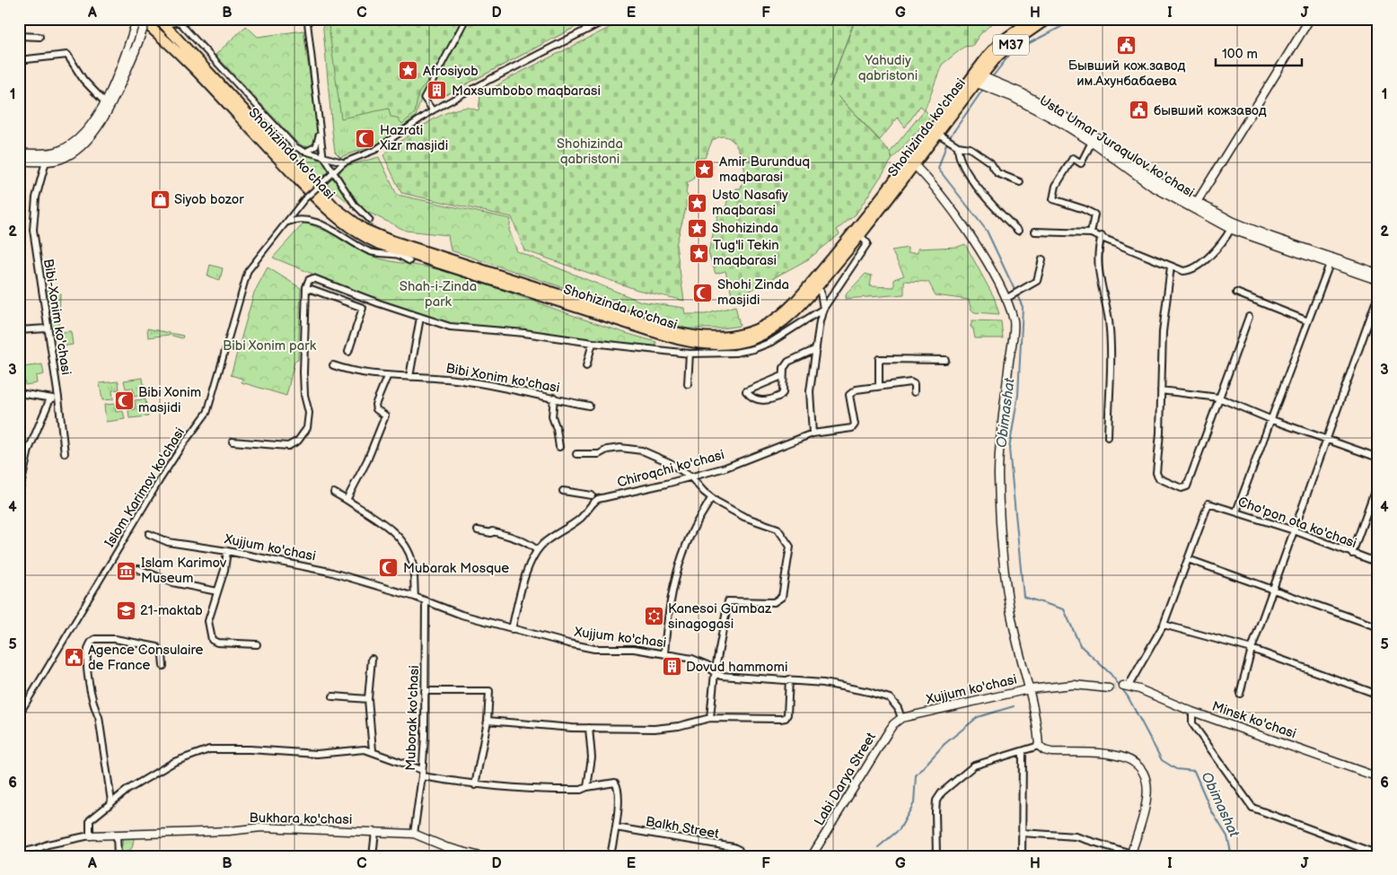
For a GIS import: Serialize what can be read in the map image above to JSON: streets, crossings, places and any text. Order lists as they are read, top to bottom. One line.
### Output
{"streets":{"main road":["M37","Shohizinda ko'chasi","Usta Umar Juraqulov ko'chasi"],"street":["Bibi-Xonim ko'chasi","Bibi Xonim ko'chasi","Chiroqchi ko'chasi","Islom Karimov ko'chasi","Cho'pon ota ko'chasi","Xujjum ko'chasi","Muborak ko'chasi","Minsk ko'chasi","Labi Darya Street","Bukhara ko'chasi","Balkh Street"]},"crossings":[["Shohizinda ko'chasi","Usta Umar Juraqulov ko'chasi"],["Chiroqchi ko'chasi","Xujjum ko'chasi"],["Xujjum ko'chasi","Muborak ko'chasi"],["Xujjum ko'chasi","Labi Darya Street"],["Muborak ko'chasi","Bukhara ko'chasi"]],"water":["Obimashat"],"parks":["Yahudiy qabristoni","Shohizinda qabristoni","Shah-i-Zinda park","Bibi Xonim park"],"places":{"public building":["Бывший кож.завод им.Ахунбабаева","бывший кожзавод","Agence Consulaire de France"],"place":["Afrosiyob","Amir Burunduq maqbarasi","Usto Nasafiy maqbarasi","Shohizinda","Tug'li Tekin maqbarasi"],"building":["Maxsumbobo maqbarasi","Dovud hammomi"],"mosque":["Hazrati Xizr masjidi","Shohi Zinda masjidi","Bibi Xonim masjidi","Mubarak Mosque"],"shop":["Siyob bozor"],"museum":["Islam Karimov Museum"],"school or university":["21-maktab"],"synagogue":["Kanesoi Gumbaz sinagogasi"]},"scale_bar":"100 m","grid":{"columns":["A","B","C","D","E","F","G","H","I","J"],"rows":["1","2","3","4","5","6"]}}
